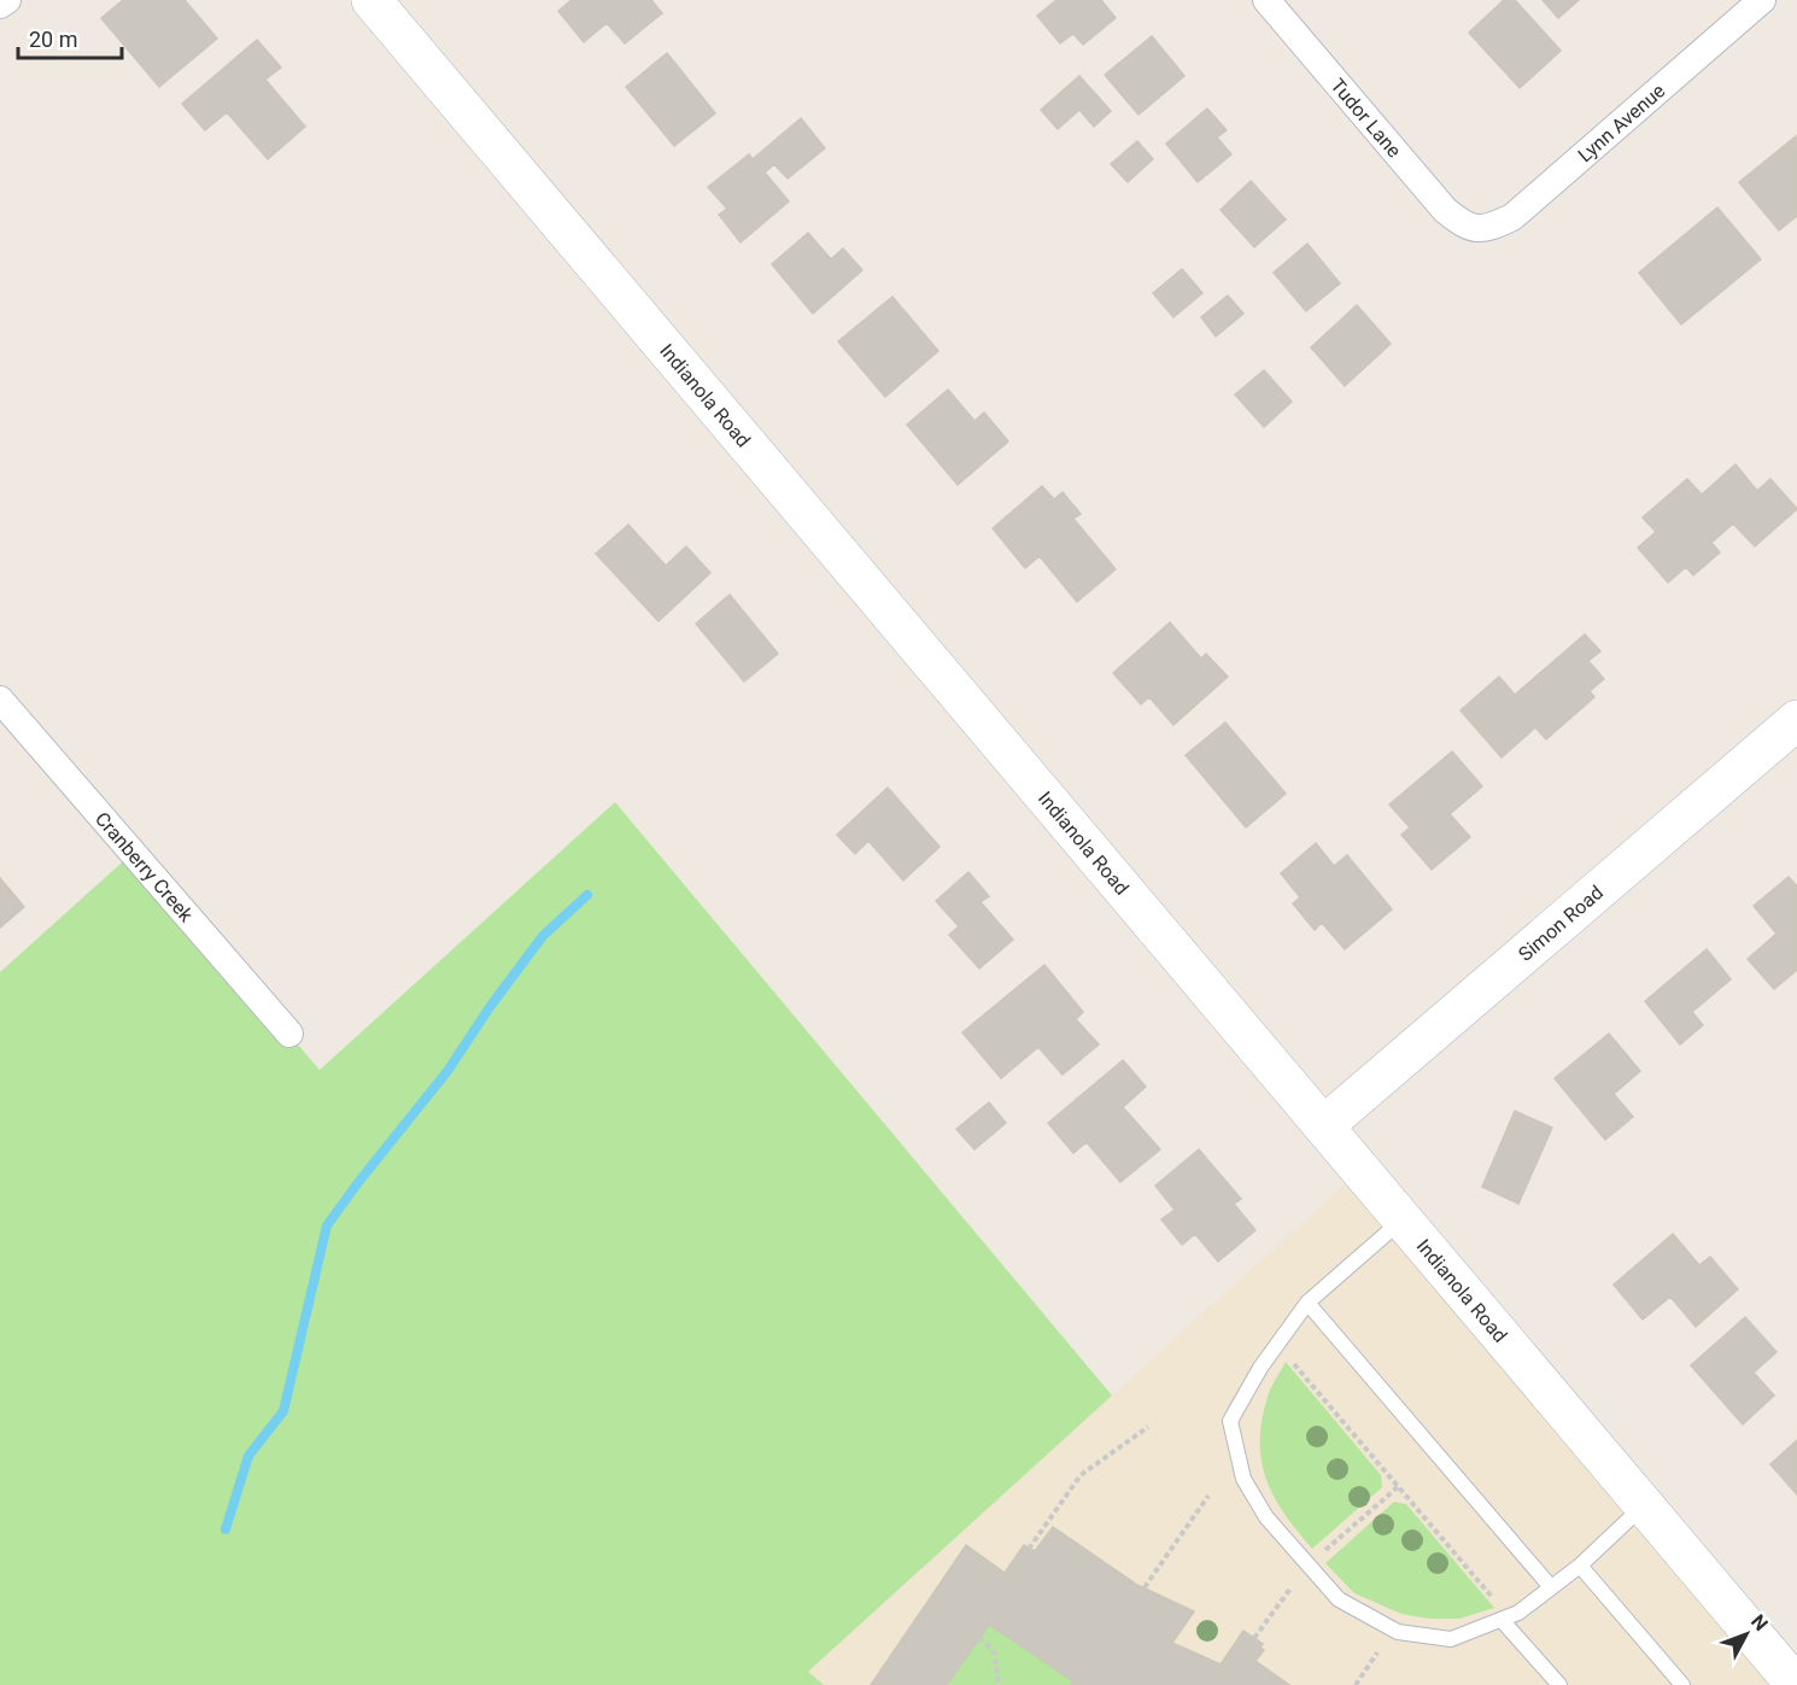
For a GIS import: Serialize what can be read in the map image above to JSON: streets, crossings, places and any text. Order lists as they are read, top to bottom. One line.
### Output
{"streets":{"street":["Tudor Lane","Lynn Avenue","Indianola Road","Cranberry Creek","Simon Road"]},"crossings":[["Tudor Lane","Lynn Avenue"],["Indianola Road","Simon Road"]],"scale_bar":"20 m","north":"top right"}
